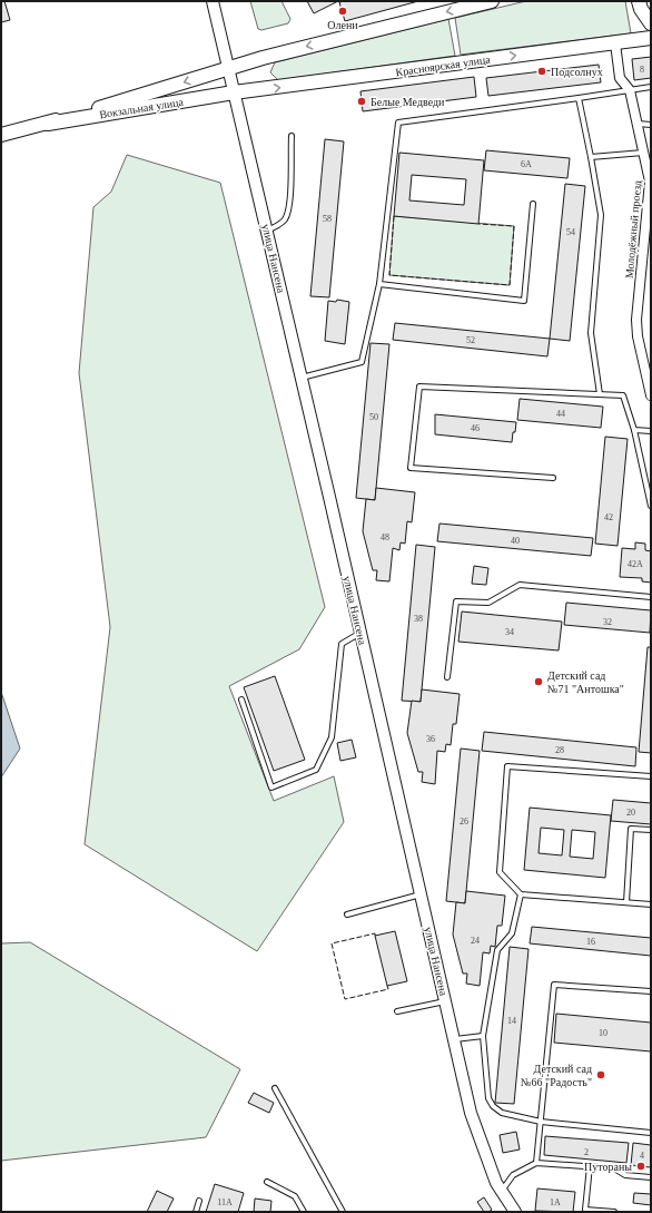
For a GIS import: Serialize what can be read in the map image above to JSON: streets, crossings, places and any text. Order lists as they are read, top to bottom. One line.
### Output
{"streets":{"main road":["Красноярская улица","Вокзальная улица"],"street":["Молодёжный проезд","улица Нансена"]},"crossings":[["Красноярская улица","Вокзальная улица"],["Красноярская улица","Молодёжный проезд"],["Красноярская улица","улица Нансена"],["Вокзальная улица","улица Нансена"]],"places":["Олени","Подсолнух","Белые Медведи","Детский сад №71 \"Антошка\"","Детский сад №66 \"Радость\"","Путораны"],"house_numbers":["8","6А","58","54","52","44","50","46","42","48","40","42А","38","32","34","36","28","20","26","24","16","14","10","2","4","11А","1А"]}
